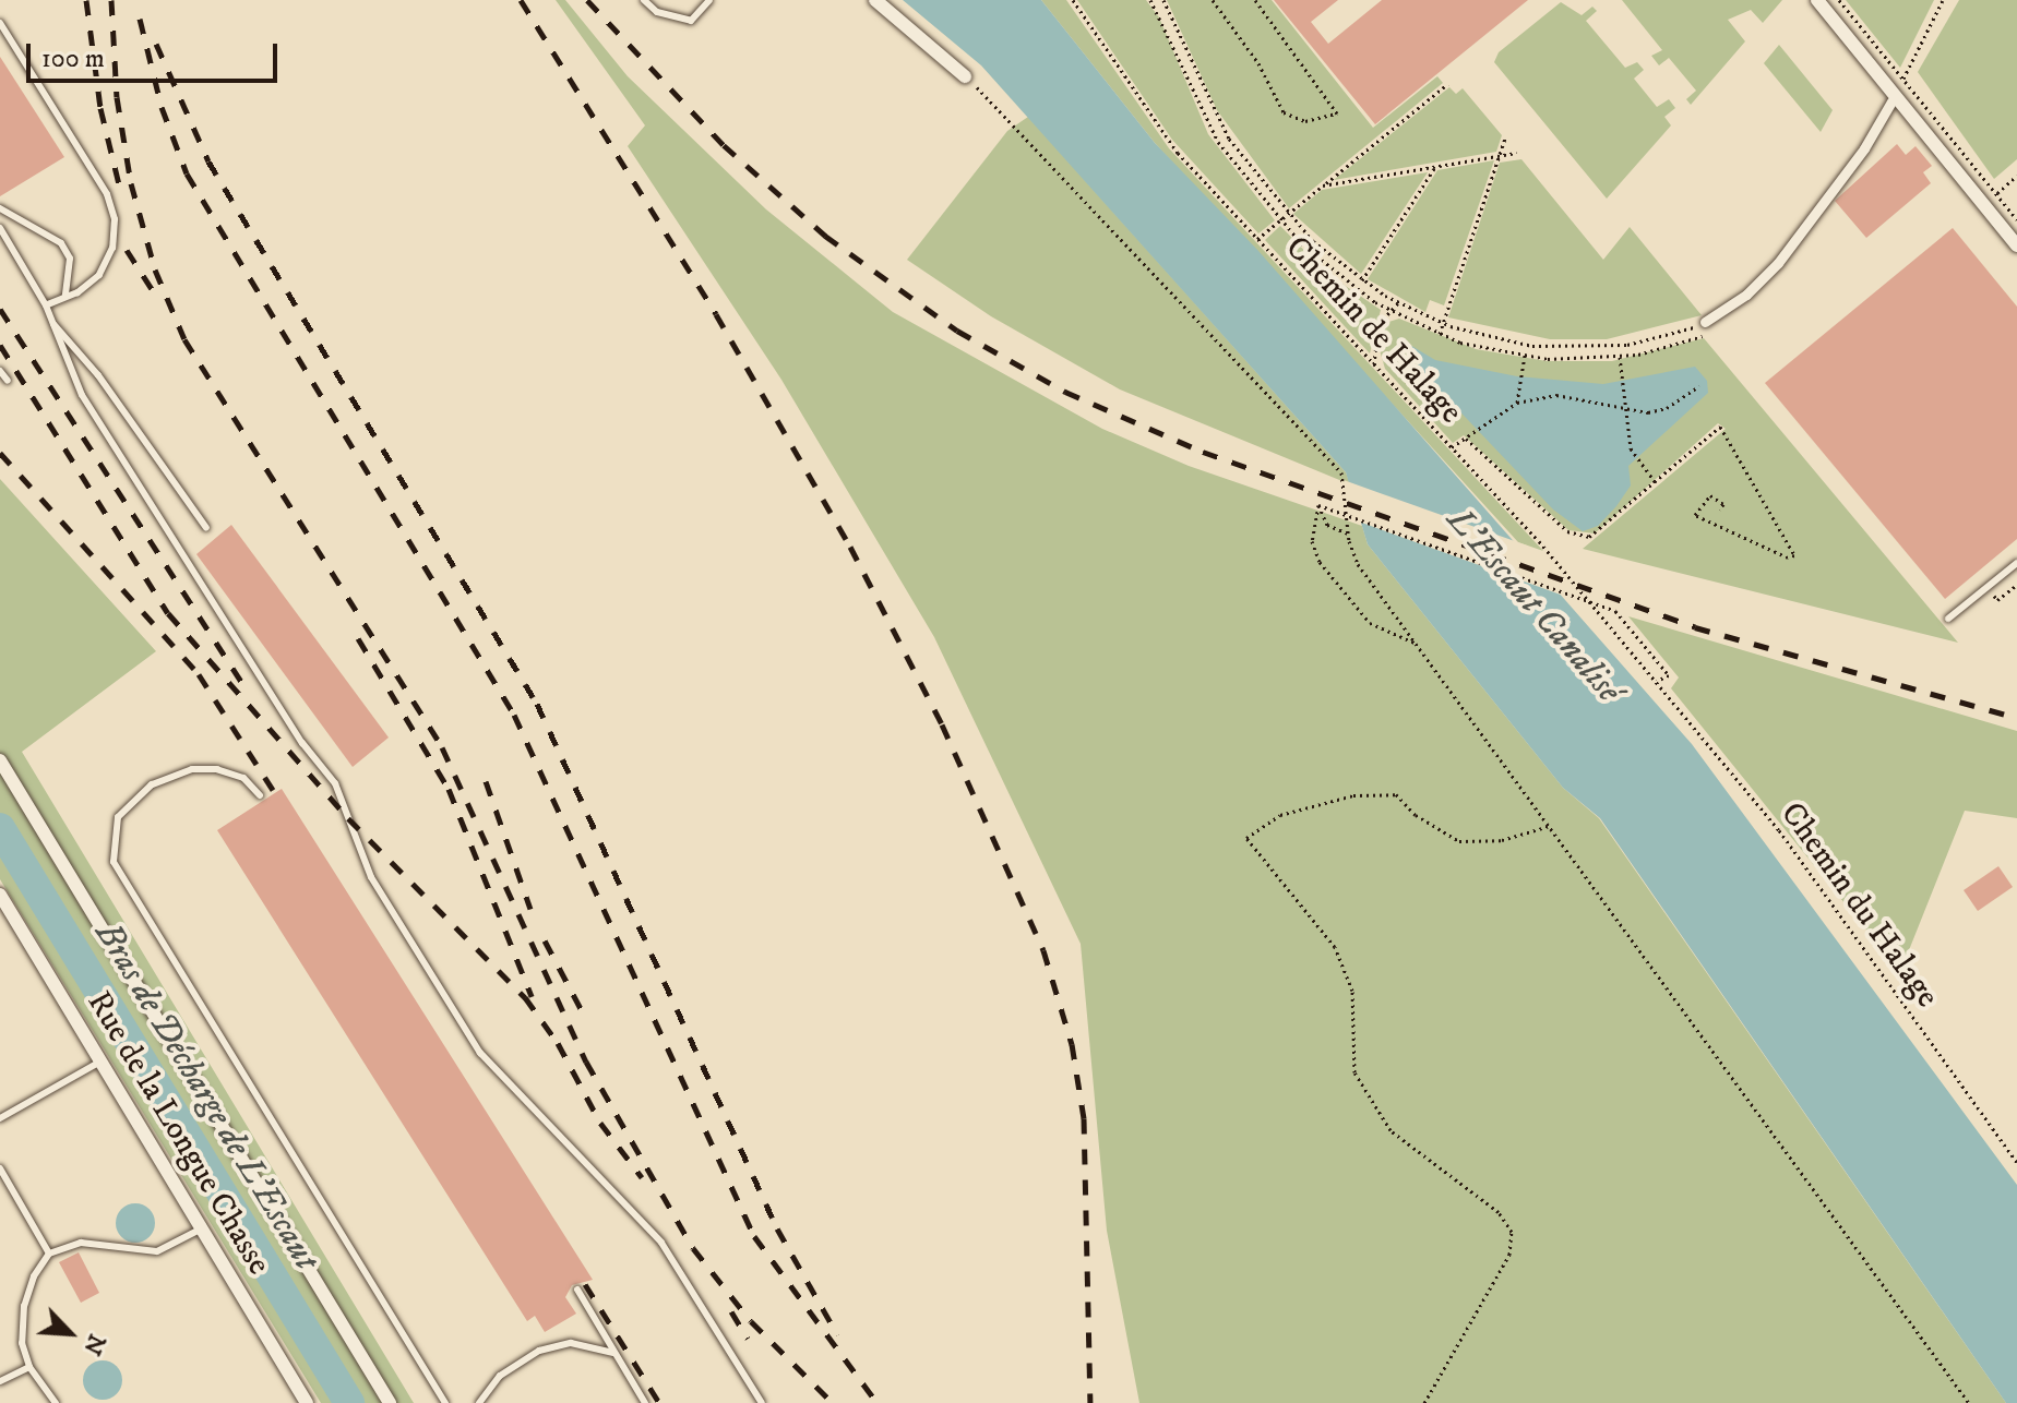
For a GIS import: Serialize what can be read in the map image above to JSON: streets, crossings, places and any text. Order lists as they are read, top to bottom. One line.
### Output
{"streets":{"street":["Rue de la Longue Chasse"],"path":["Chemin de Halage","Chemin du Halage"]},"crossings":[["Chemin de Halage","Chemin du Halage"]],"water":["L'Escaut Canalisé","Bras de Décharge de L'Escaut"],"scale_bar":"100 m","north":"bottom right"}
